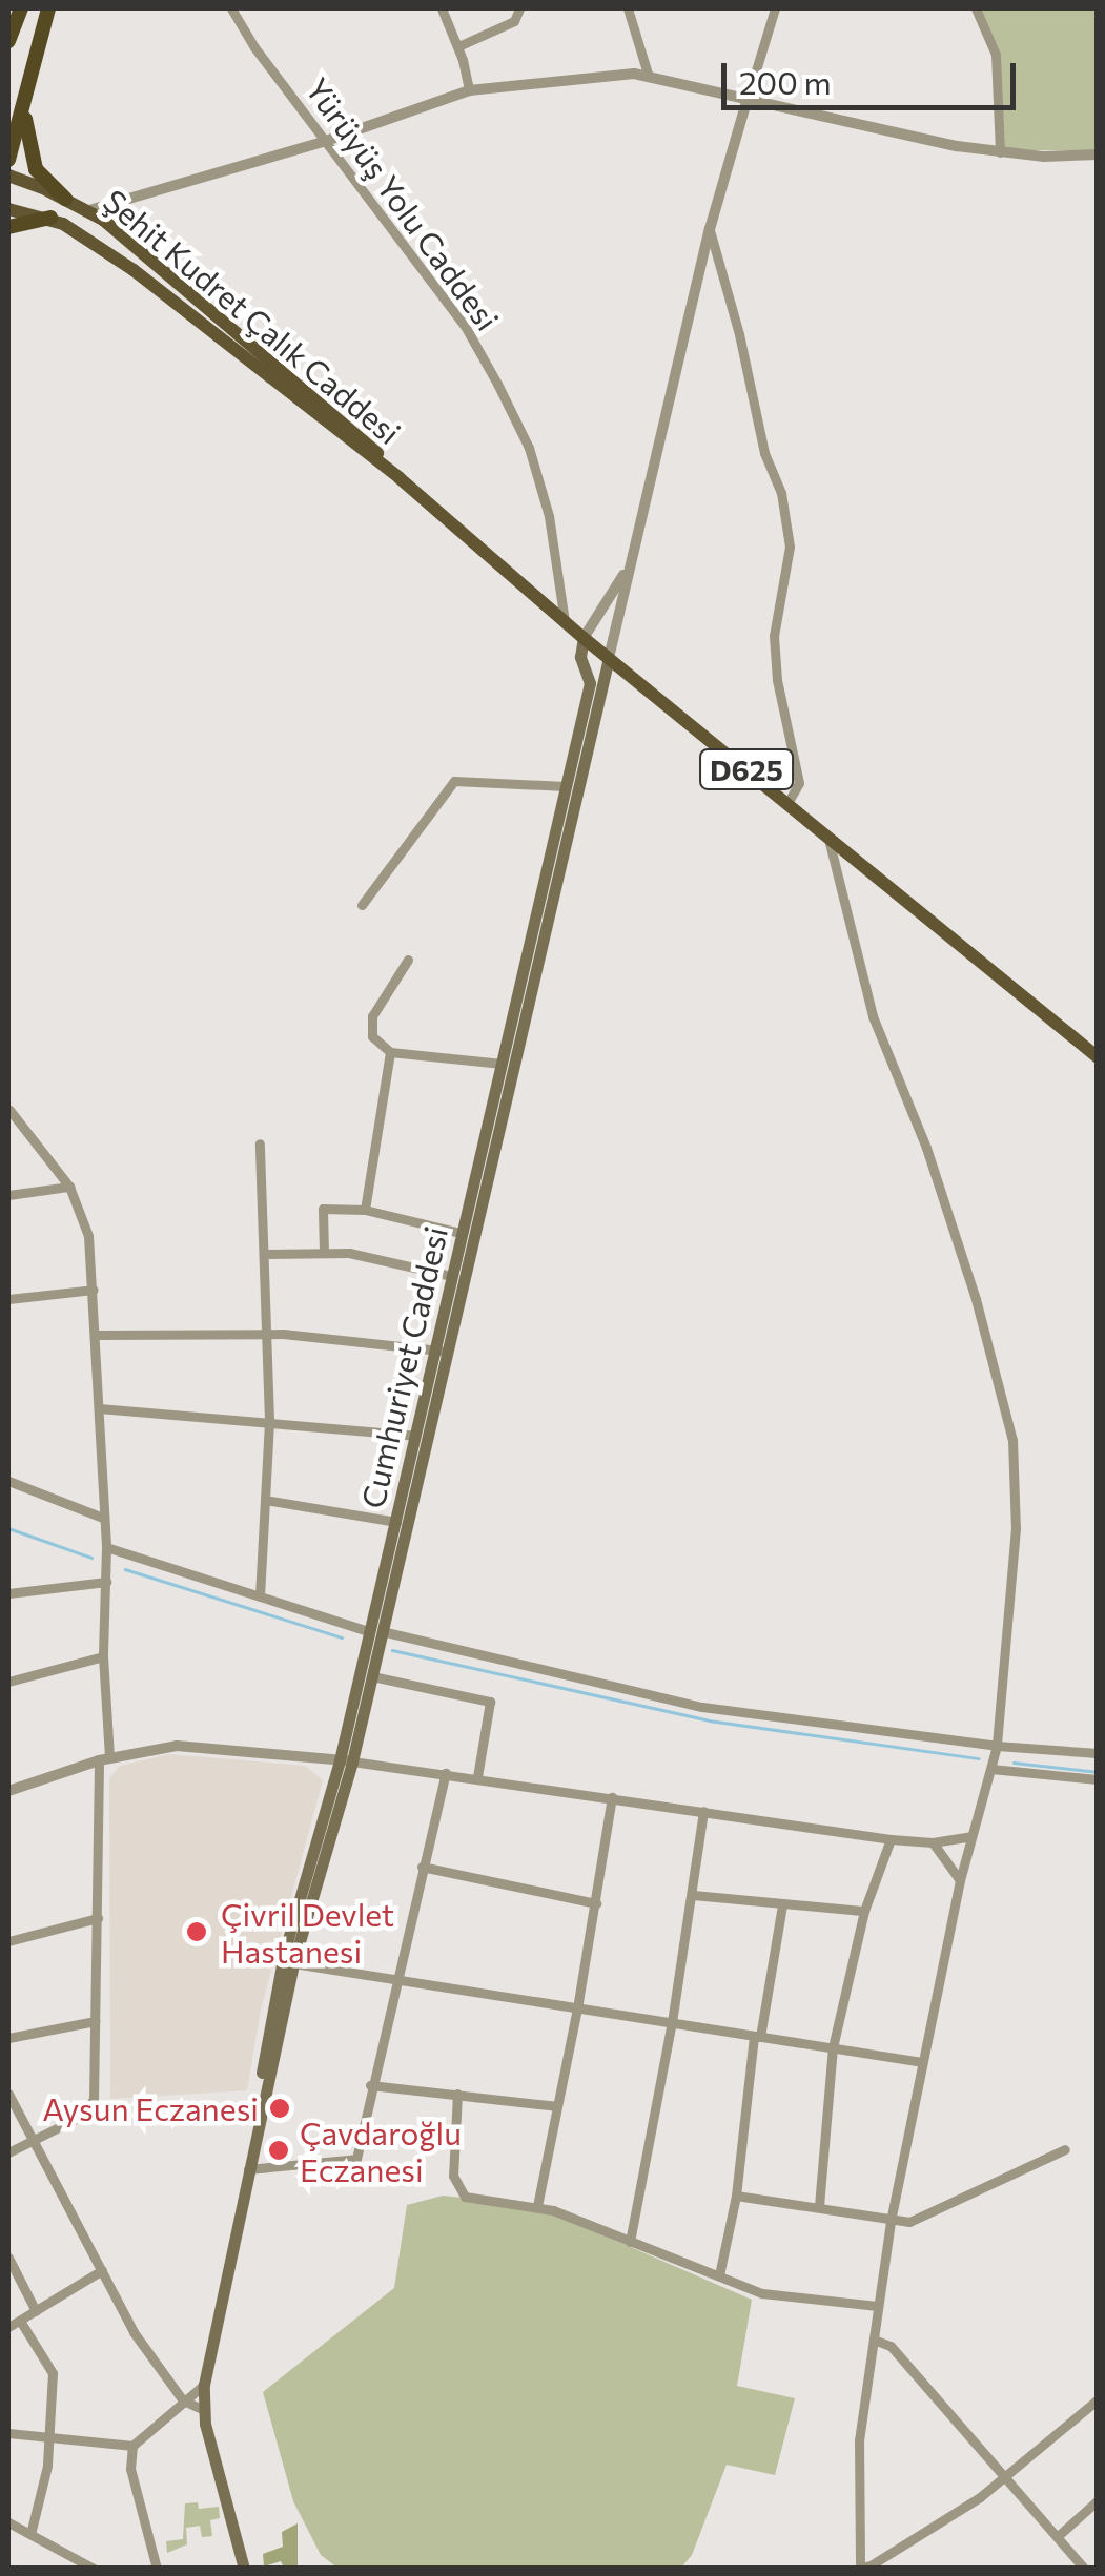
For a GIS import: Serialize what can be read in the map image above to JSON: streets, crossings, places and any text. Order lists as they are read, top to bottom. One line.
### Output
{"streets":{"main road":["Şehit Kudret Çalık Caddesi","D625","Cumhuriyet Caddesi"],"street":["Yürüyüş Yolu Caddesi"]},"crossings":[["Yürüyüş Yolu Caddesi","Şehit Kudret Çalık Caddesi"],["Şehit Kudret Çalık Caddesi","Cumhuriyet Caddesi"]],"places":["Çivril Devlet Hastanesi","Aysun Eczanesi","Çavdaroğlu Eczanesi"],"scale_bar":"200 m"}
